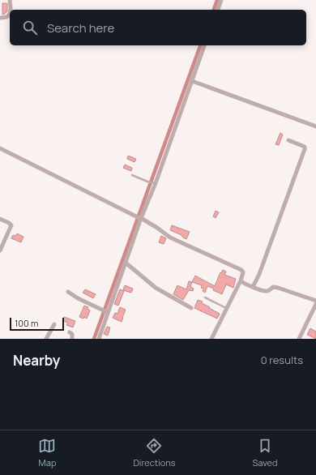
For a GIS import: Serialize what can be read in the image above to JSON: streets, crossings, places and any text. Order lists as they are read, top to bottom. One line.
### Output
{"scale_bar":"100 m","page":{"search":"Search here","scale":"100 m","heading":["Nearby","0 results"],"nav":["Map","Directions","Saved"]}}
